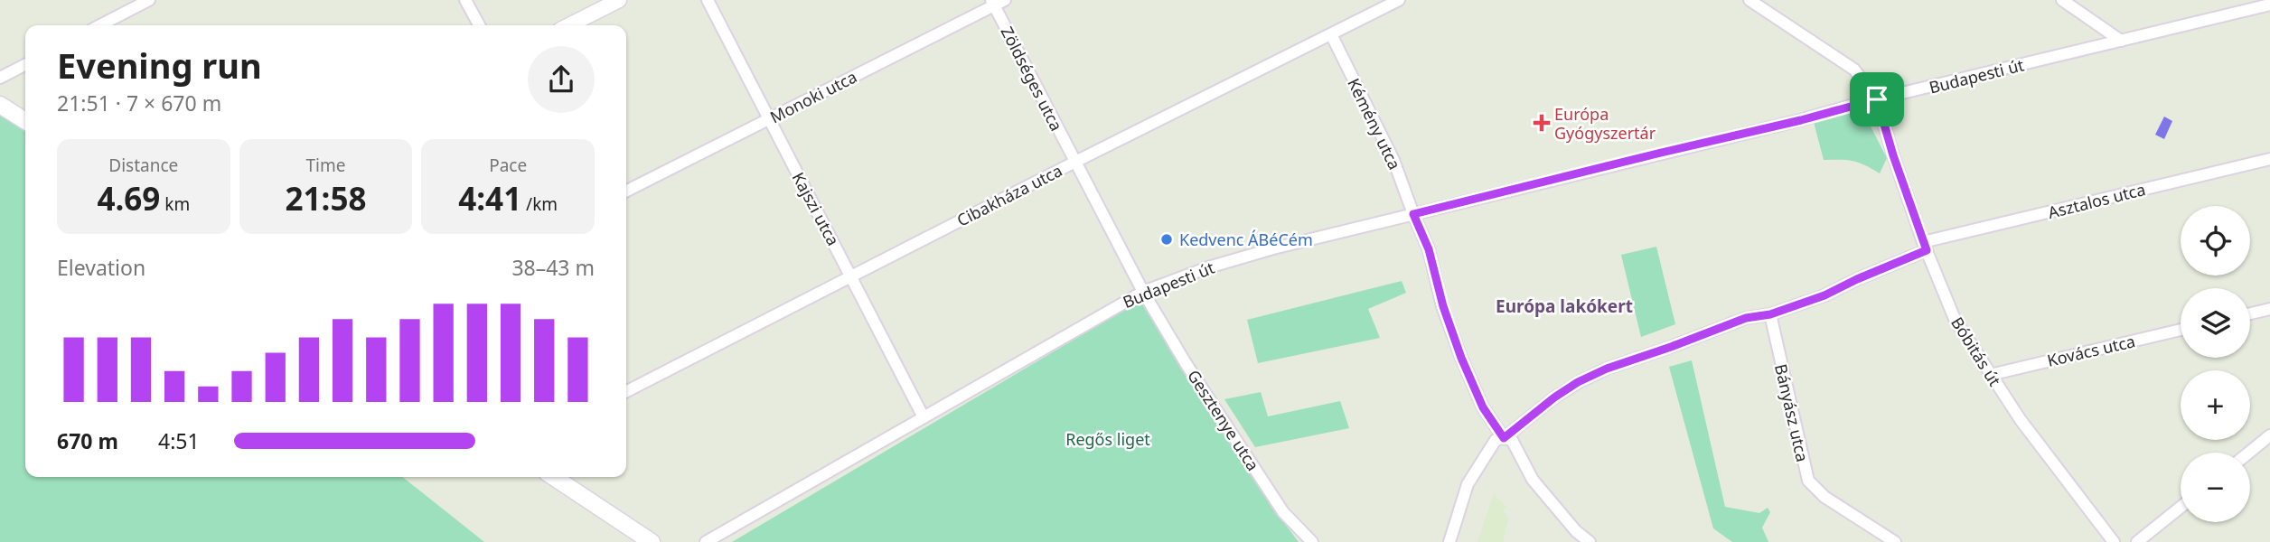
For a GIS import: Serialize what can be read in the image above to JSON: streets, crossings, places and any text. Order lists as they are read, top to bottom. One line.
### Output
{"streets":{"street":["Budapesti út","Zöldséges utca","Monoki utca","Kémény utca","Cibakháza utca","Asztalos utca","Kajszi utca","Kovács utca","Bóbitás út","Bányász utca","Gesztenye utca"]},"crossings":[["Budapesti út","Zöldséges utca"],["Budapesti út","Kémény utca"],["Budapesti út","Kajszi utca"],["Budapesti út","Bóbitás út"],["Budapesti út","Gesztenye utca"],["Zöldséges utca","Monoki utca"],["Zöldséges utca","Cibakháza utca"],["Zöldséges utca","Gesztenye utca"],["Monoki utca","Kajszi utca"],["Kémény utca","Cibakháza utca"],["Kémény utca","Asztalos utca"],["Cibakháza utca","Kajszi utca"],["Asztalos utca","Bóbitás út"],["Asztalos utca","Bányász utca"],["Kovács utca","Bóbitás út"]],"districts":["Európa lakókert"],"parks":["Regős liget"],"places":{"health":["Európa Gyógyszertár"],"other":["Kedvenc ÁBéCém"]},"page":{"heading":["Evening run","21:51 · 7 × 670 m"],"stats":[["Distance","4.69 km"],["Time","21:58"],["Pace","4:41 /km"]],"map_buttons":["+","−"],"chart":["Elevation","38–43 m"],"list":[{"name":"670 m","note":"4:51"}]}}
